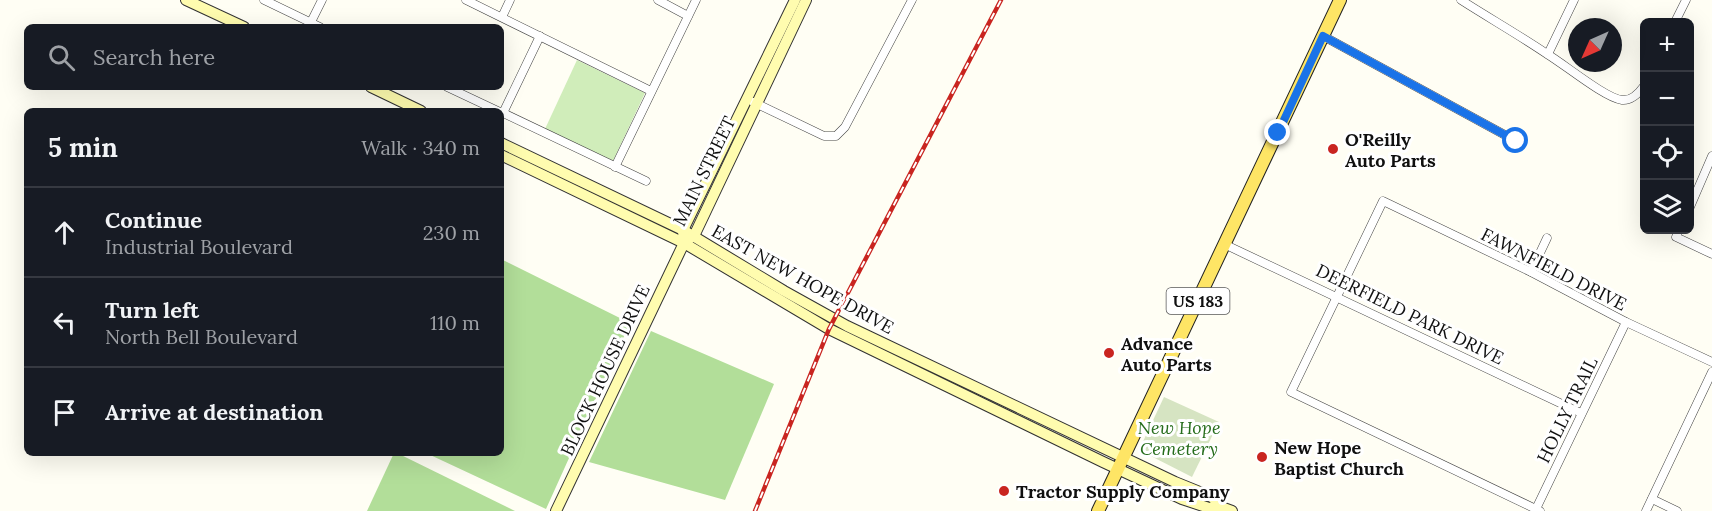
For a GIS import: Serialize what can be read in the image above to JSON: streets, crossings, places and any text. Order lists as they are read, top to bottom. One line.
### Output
{"streets":{"main road":["MAIN STREET","EAST NEW HOPE DRIVE","US 183","BLOCK HOUSE DRIVE"],"street":["FAWNFIELD DRIVE","DEERFIELD PARK DRIVE","HOLLY TRAIL"]},"crossings":[["MAIN STREET","EAST NEW HOPE DRIVE"],["MAIN STREET","BLOCK HOUSE DRIVE"],["FAWNFIELD DRIVE","DEERFIELD PARK DRIVE"],["FAWNFIELD DRIVE","HOLLY TRAIL"],["EAST NEW HOPE DRIVE","US 183"],["EAST NEW HOPE DRIVE","BLOCK HOUSE DRIVE"],["US 183","DEERFIELD PARK DRIVE"],["DEERFIELD PARK DRIVE","HOLLY TRAIL"]],"parks":["New Hope Cemetery"],"places":["O'Reilly Auto Parts","Advance Auto Parts","New Hope Baptist Church","Tractor Supply Company"],"north":"bottom left","page":{"map_buttons":["+","−"],"search":"Search here","heading":["5 min","Walk · 340 m"],"list":[["Continue","Industrial Boulevard","230 m"],["Turn left","North Bell Boulevard","110 m"],"Arrive at destination"]}}
